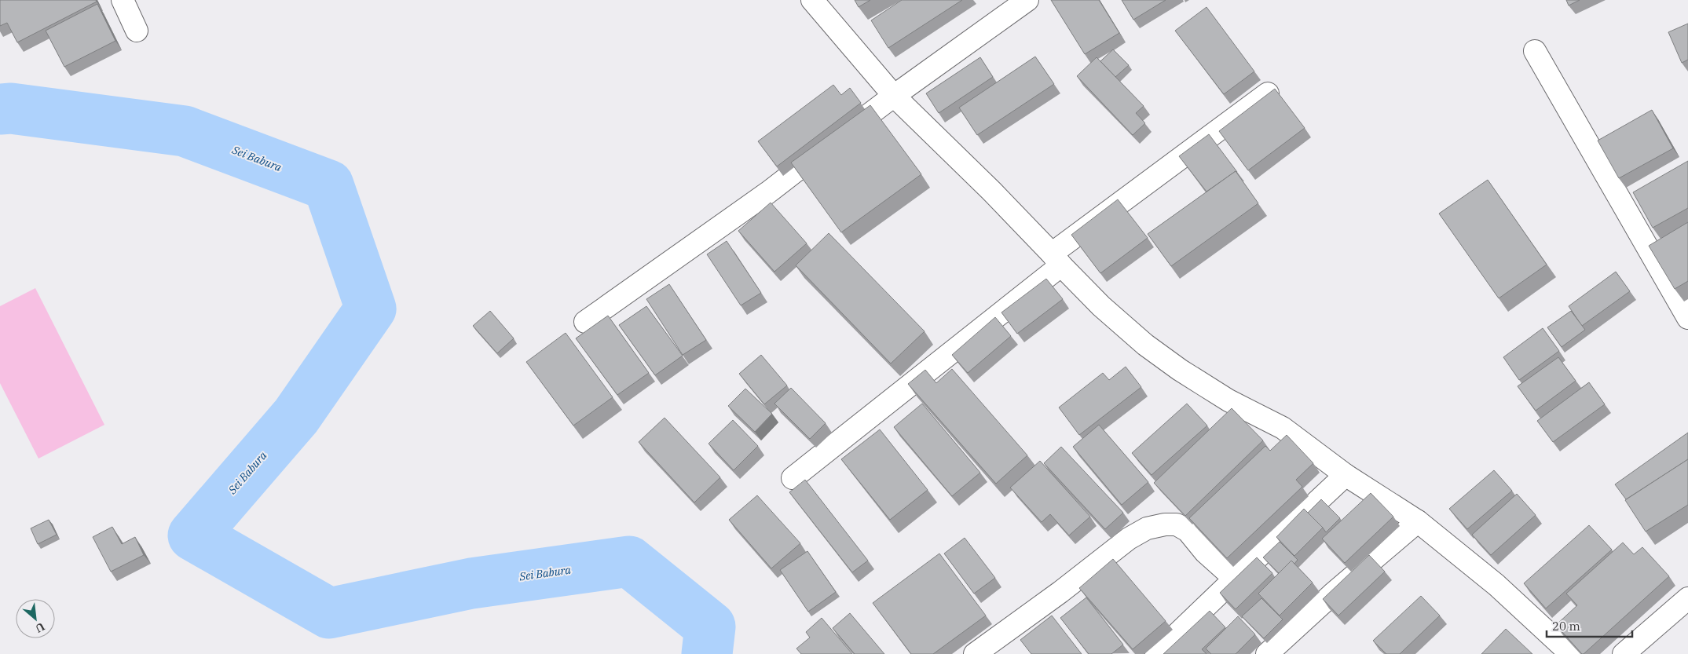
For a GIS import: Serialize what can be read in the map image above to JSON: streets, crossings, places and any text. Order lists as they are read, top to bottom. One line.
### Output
{"water":["Sei Babura"],"scale_bar":"20 m","north":"bottom right"}
